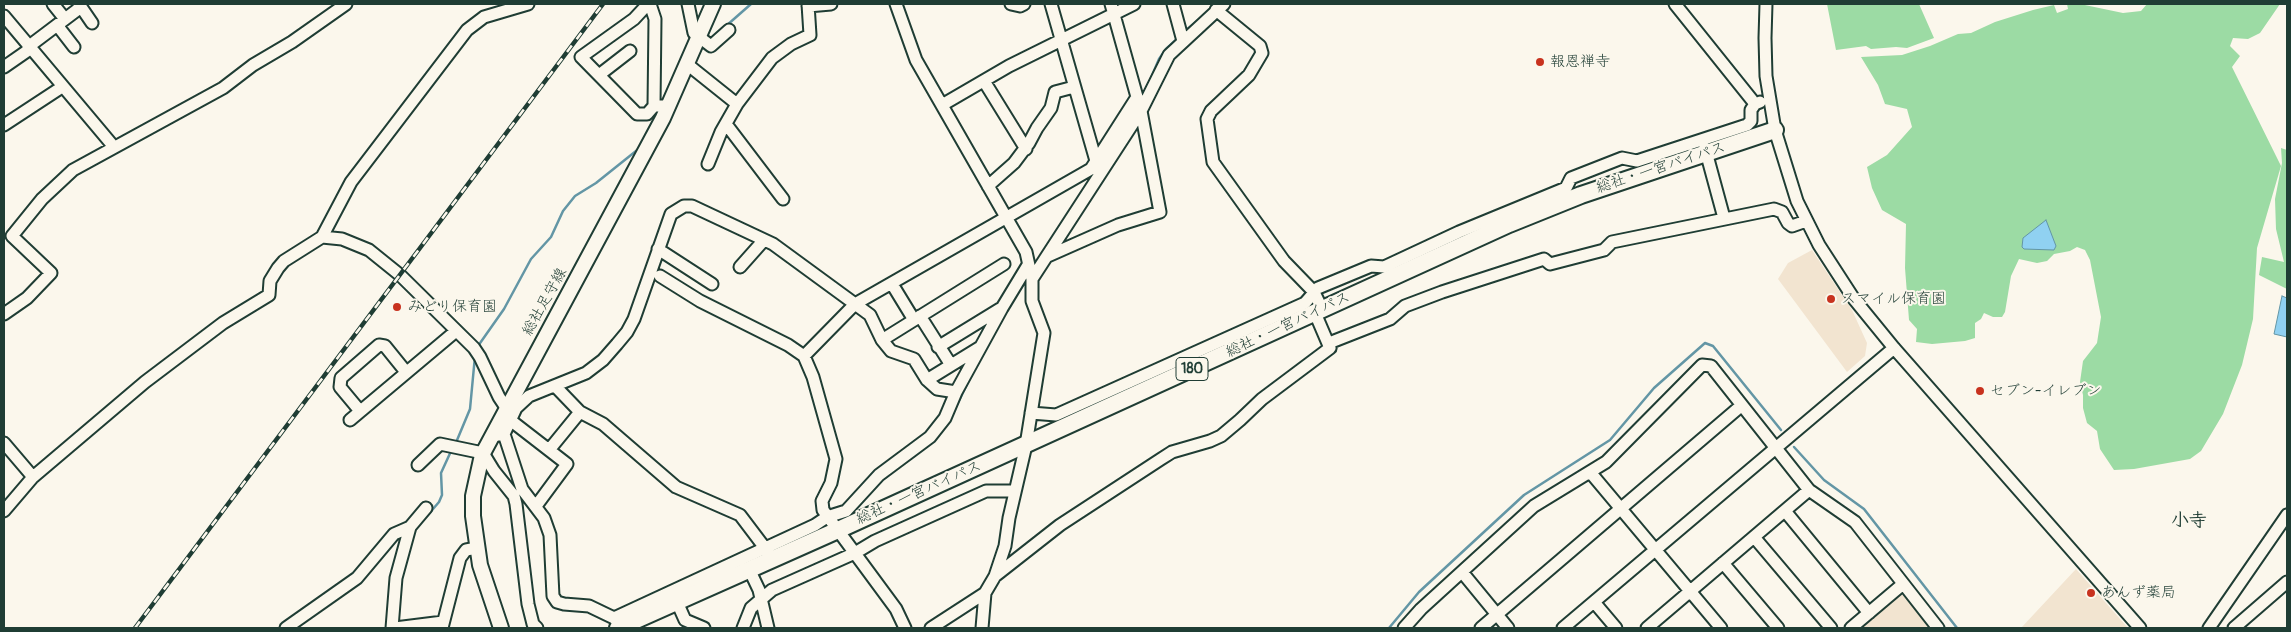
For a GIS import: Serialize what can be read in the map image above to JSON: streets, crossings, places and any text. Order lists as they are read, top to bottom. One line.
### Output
{"streets":{"highway":["総社・一宮バイパス","180"],"main road":["総社足守線"]},"districts":["小寺"],"places":["報恩禅寺","スマイル保育園","みどり保育園","セブン-イレブン","あんず薬局"]}
